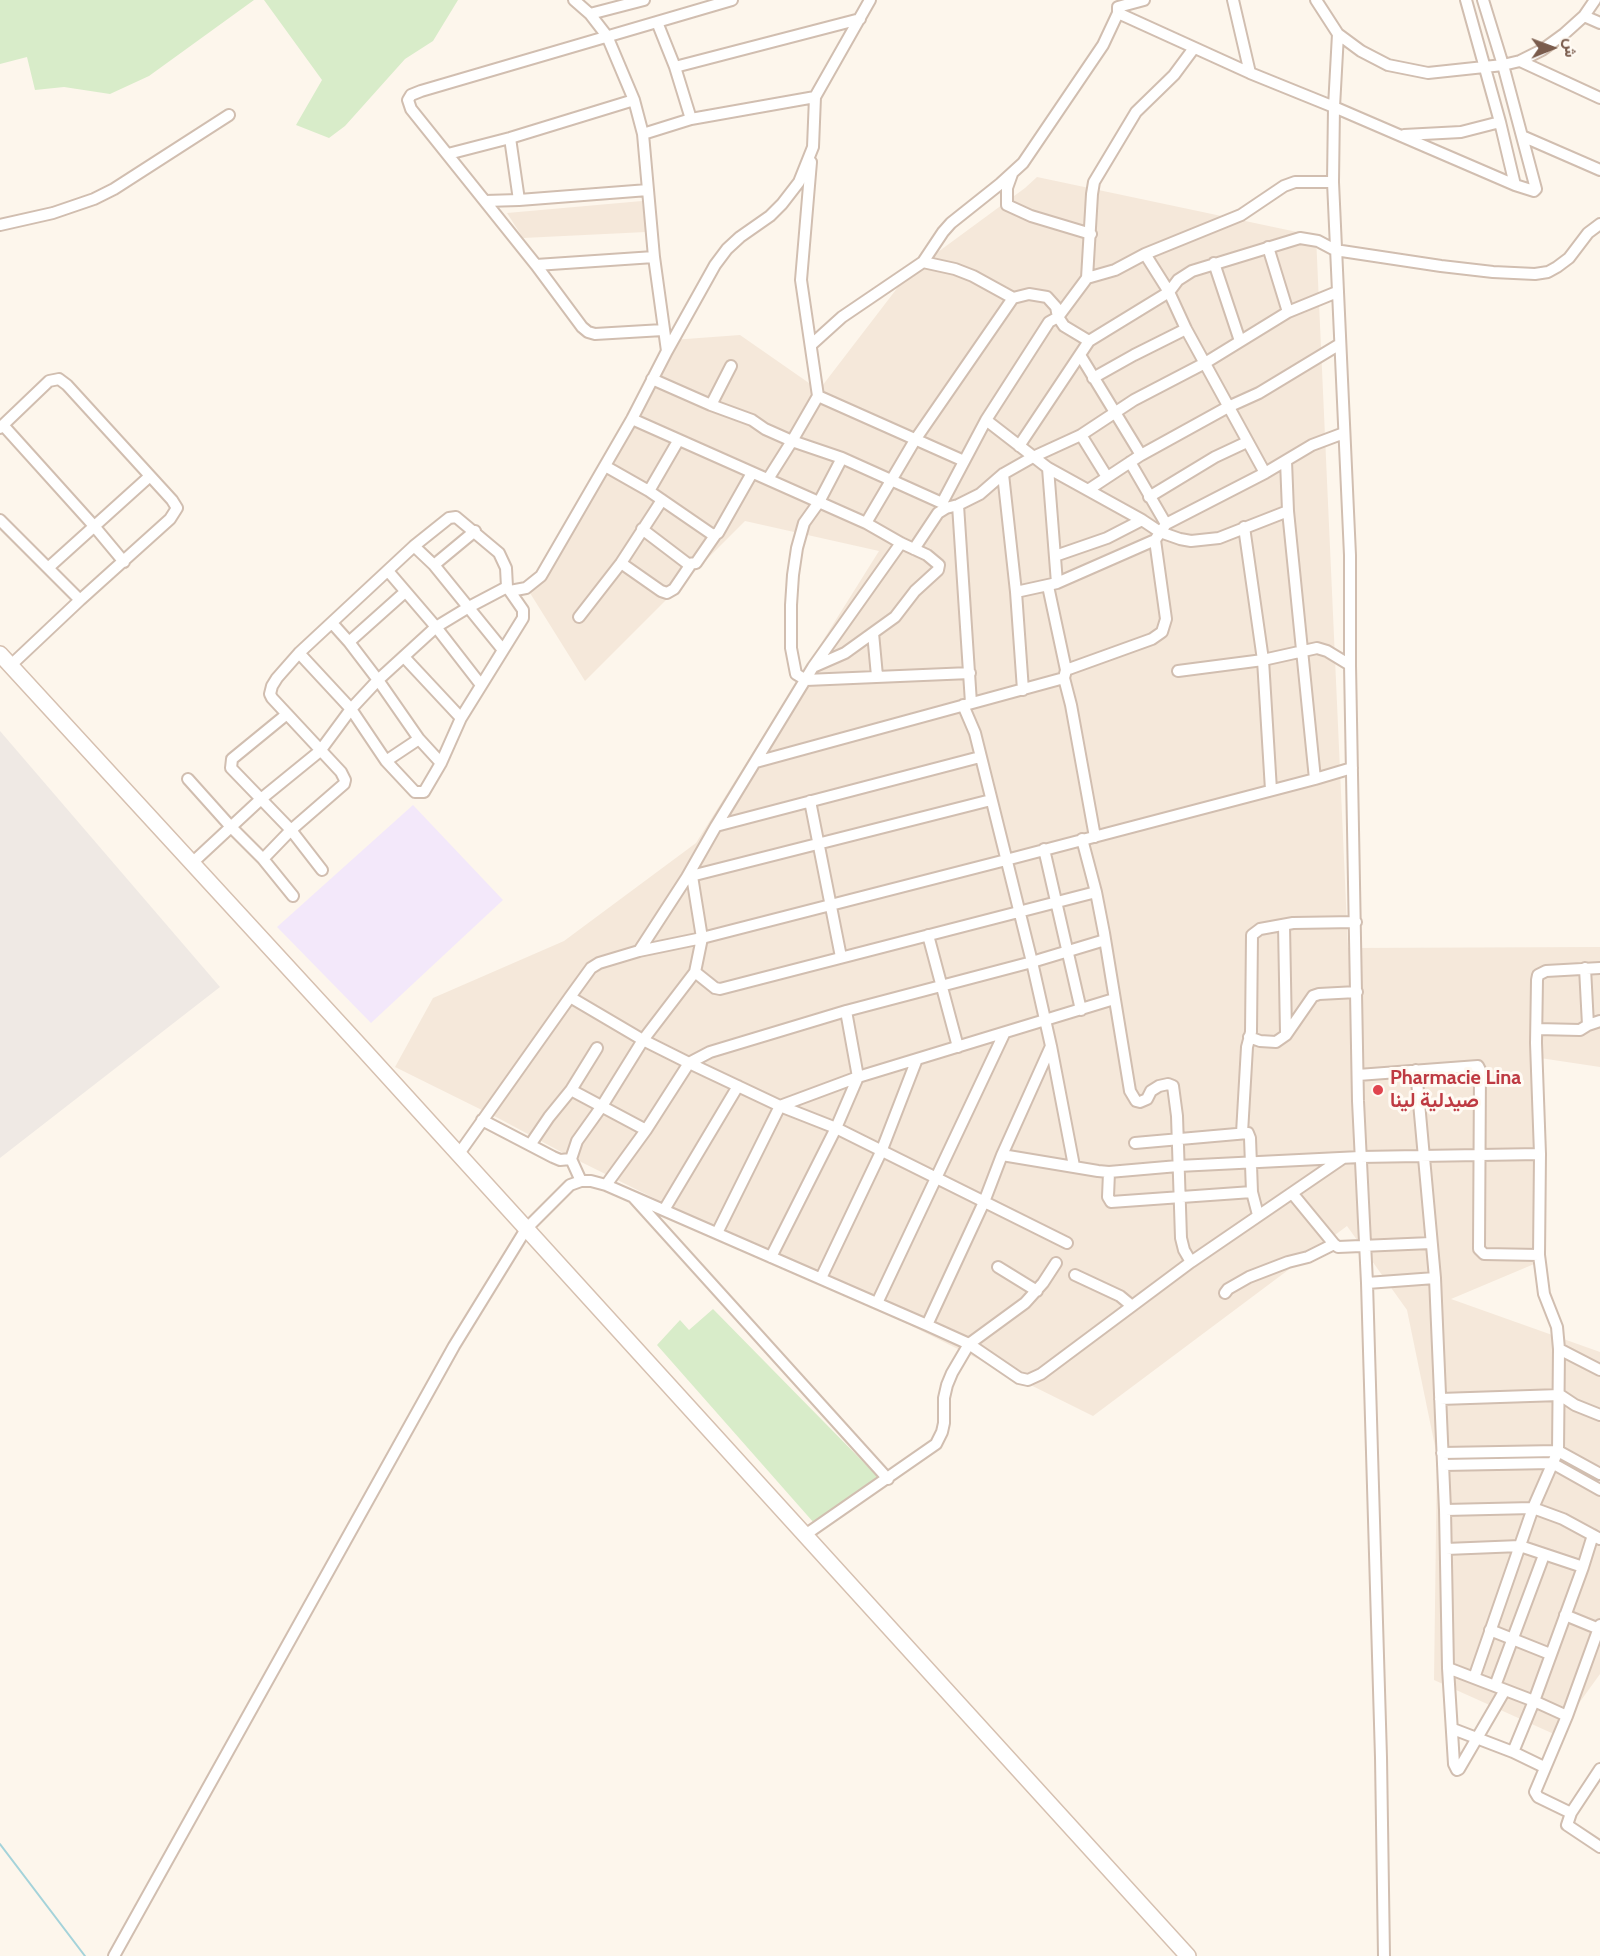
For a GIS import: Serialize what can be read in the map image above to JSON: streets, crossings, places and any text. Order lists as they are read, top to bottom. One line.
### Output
{"places":["Pharmacie Lina صيدلية لينا"],"north":"right"}
